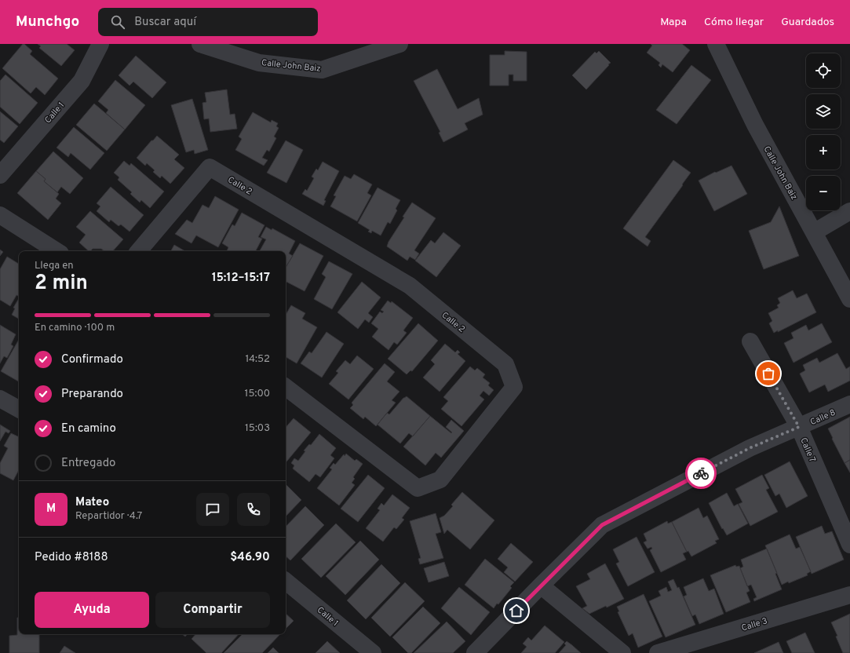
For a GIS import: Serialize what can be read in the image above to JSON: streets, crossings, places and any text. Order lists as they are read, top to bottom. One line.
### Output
{"streets":{"street":["Calle John Baiz","Calle 1","Calle 2","Calle 8","Calle 7","Calle 3"]},"crossings":[["Calle 8","Calle 7"]],"page":{"header":"Munchgo","search":"Buscar aquí","nav":["Mapa","Cómo llegar","Guardados"],"map_buttons":["+","−"],"heading":["2 min","Llega en","15:12–15:17"],"panel":["Mateo","Repartidor · 4.7","Pedido #8188","$46.90"],"bar":"En camino · 100 m","list":[["Confirmado","14:52"],["Preparando","15:00"],["En camino","15:03"],"Entregado"],"round":"M","buttons":["Ayuda","Compartir"]}}
